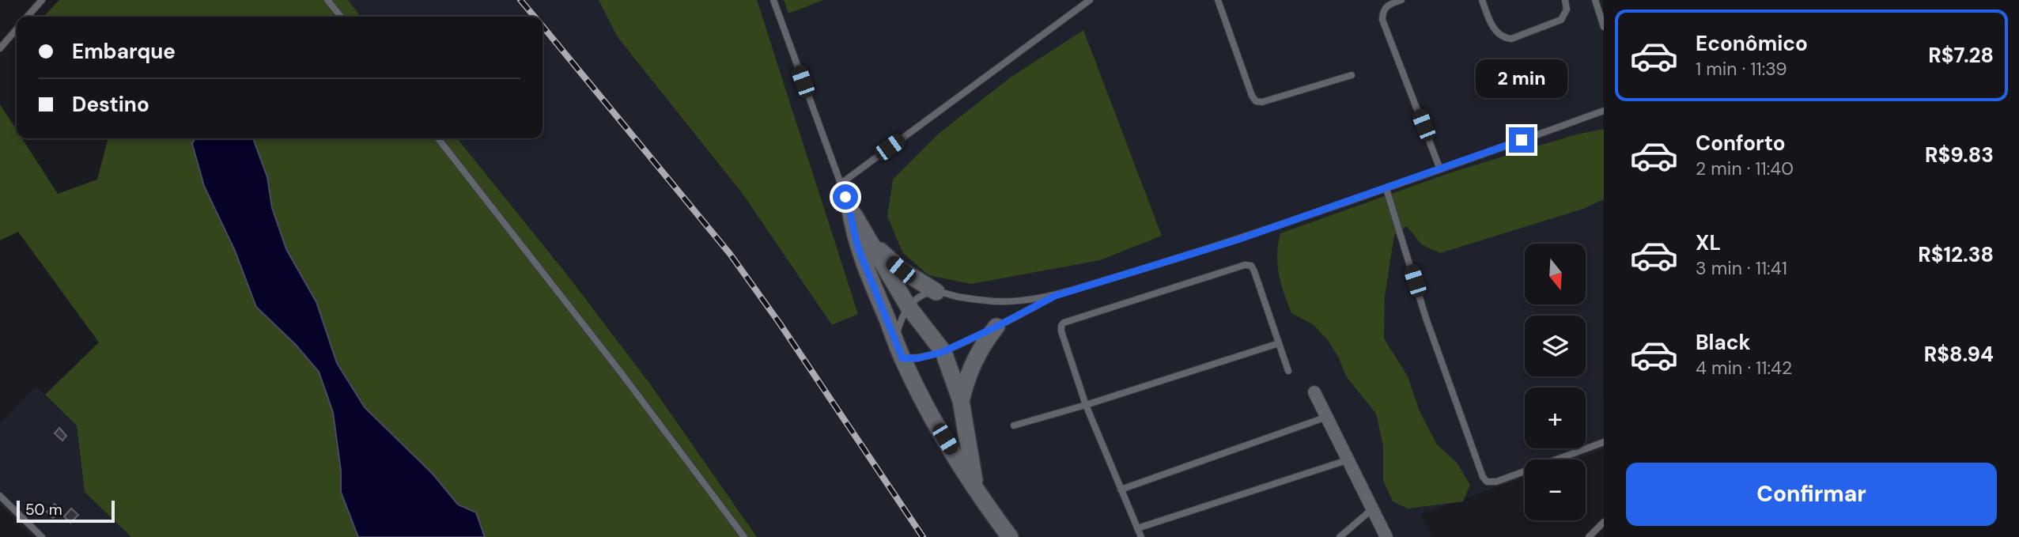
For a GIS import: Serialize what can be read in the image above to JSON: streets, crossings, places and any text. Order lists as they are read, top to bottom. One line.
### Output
{"scale_bar":"50 m","north":"bottom","page":{"list":[{"name":"Econômico","note":"1 min · 11:39","value":"R$7.28"},{"name":"Conforto","note":"2 min · 11:40","value":"R$9.83"},{"name":"XL","note":"3 min · 11:41","value":"R$12.38"},{"name":"Black","note":"4 min · 11:42","value":"R$8.94"}],"banner":["Embarque","Destino"],"bubble":"2 min","map_buttons":["+","−"],"buttons":"Confirmar","scale":"50 m"}}
